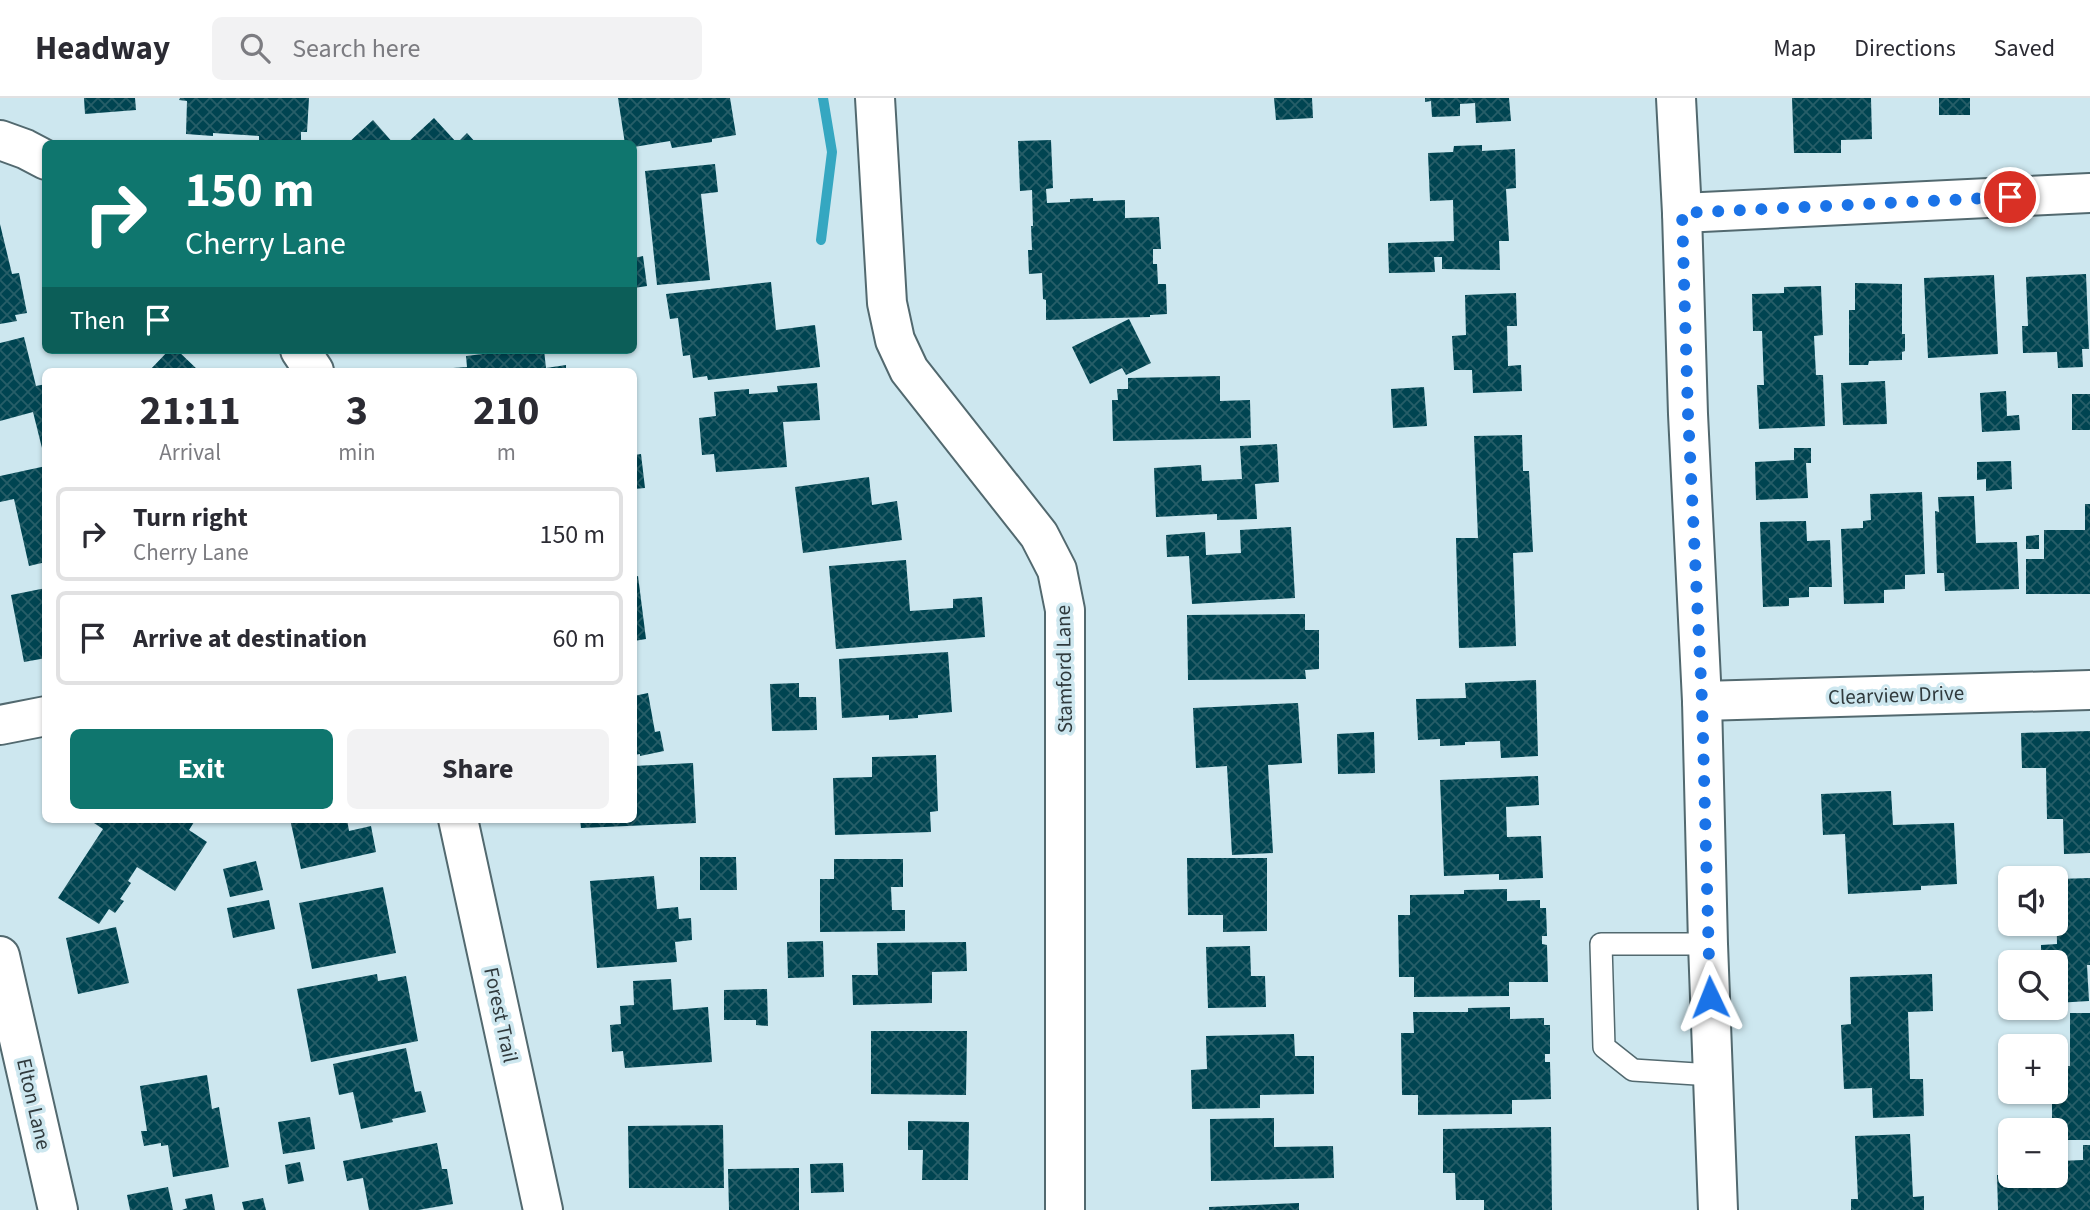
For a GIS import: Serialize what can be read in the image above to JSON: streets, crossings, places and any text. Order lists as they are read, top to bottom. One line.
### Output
{"streets":{"street":["Stamford Lane","Clearview Drive","Forest Trail","Elton Lane"]},"page":{"header":"Headway","search":"Search here","nav":["Map","Directions","Saved"],"turn":["150 m","Cherry Lane"],"then":"Then","eta":["21:11","Arrival","3","min","210","m"],"list":[{"name":"Turn right","note":"Cherry Lane","value":"150 m"},{"name":"Arrive at destination","value":"60 m"}],"buttons":["Exit","Share"],"map_buttons":["+","−"]}}
